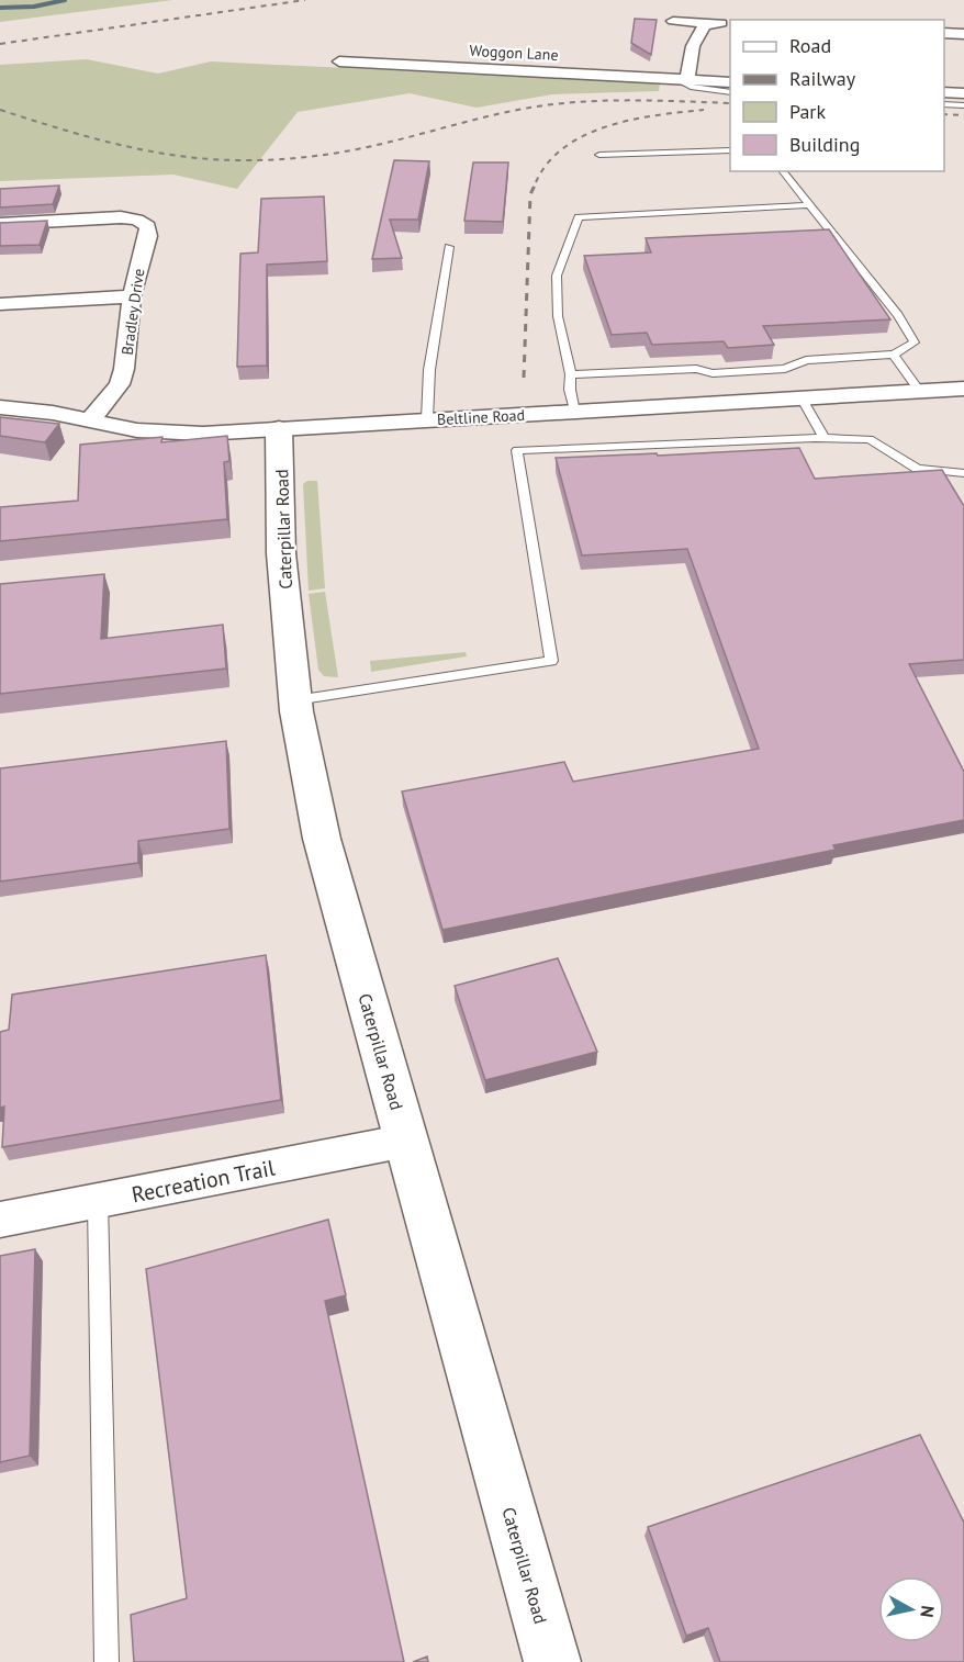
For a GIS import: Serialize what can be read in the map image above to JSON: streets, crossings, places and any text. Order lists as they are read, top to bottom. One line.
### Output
{"streets":{"street":["Woggon Lane","Bradley Drive","Beltline Road","Caterpillar Road","Recreation Trail"]},"crossings":[["Bradley Drive","Beltline Road"],["Beltline Road","Caterpillar Road"],["Caterpillar Road","Recreation Trail"]],"legend":["Road","Railway","Park","Building"],"north":"right"}
